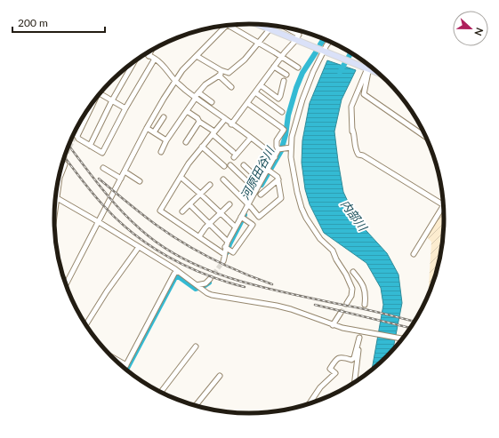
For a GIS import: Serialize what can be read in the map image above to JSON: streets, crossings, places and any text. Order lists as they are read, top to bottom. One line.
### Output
{"water":["河原田谷川","内部川"],"scale_bar":"200 m","north":"right"}
